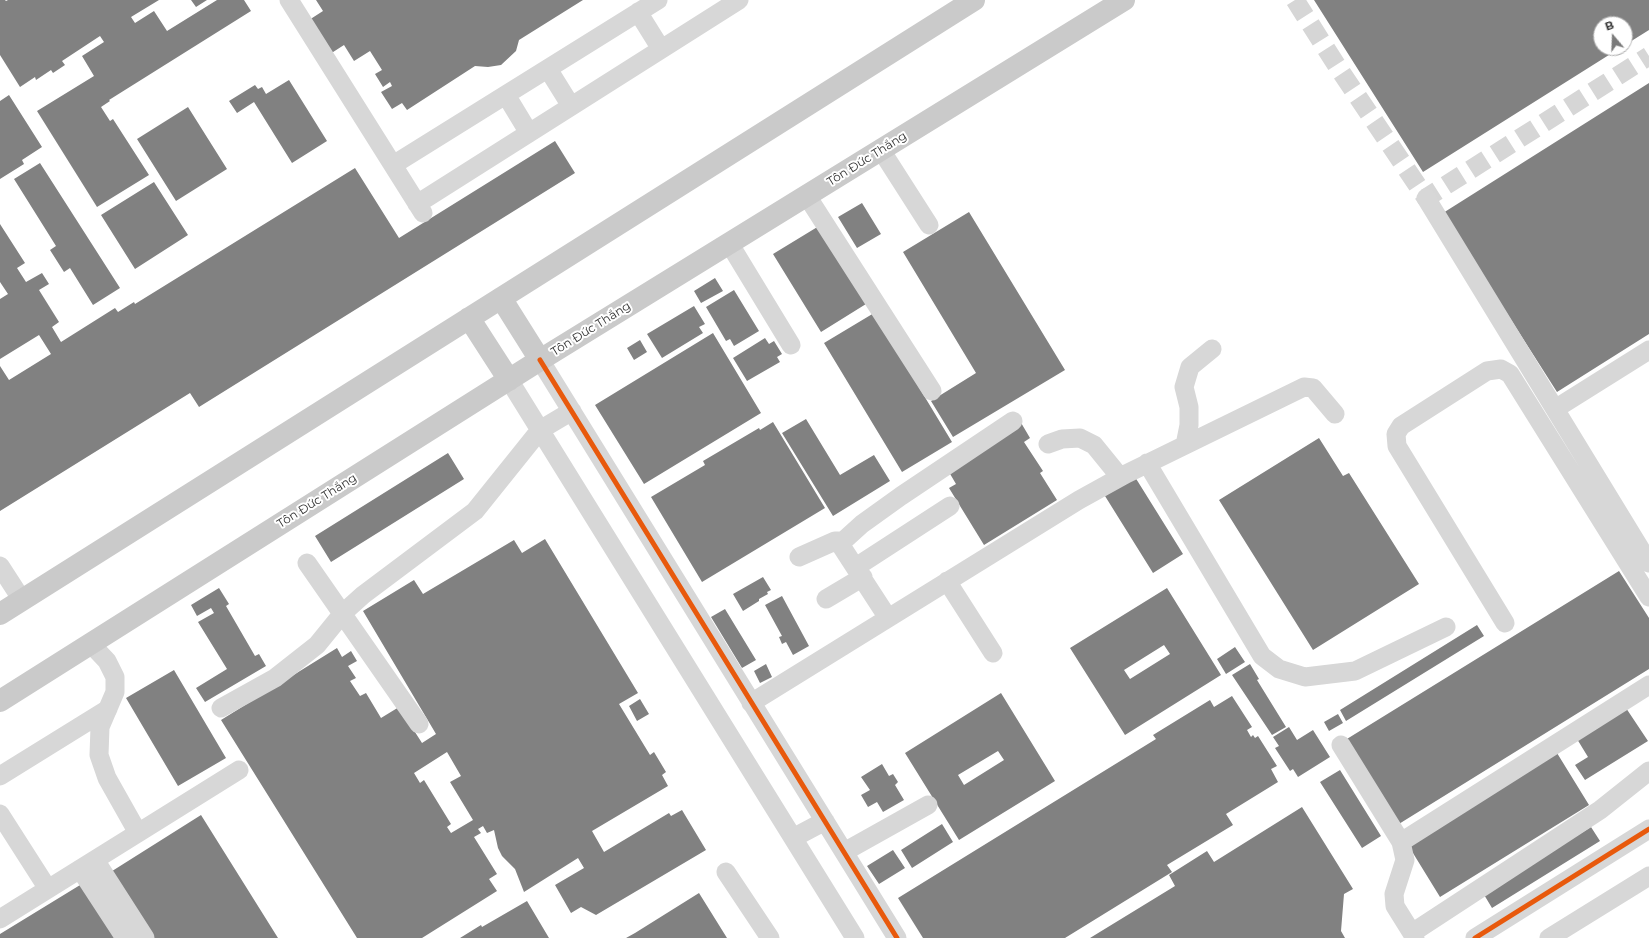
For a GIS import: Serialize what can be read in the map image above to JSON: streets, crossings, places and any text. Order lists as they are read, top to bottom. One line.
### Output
{"streets":{"main road":["Tôn Đức Thắng"]},"north":"top"}
